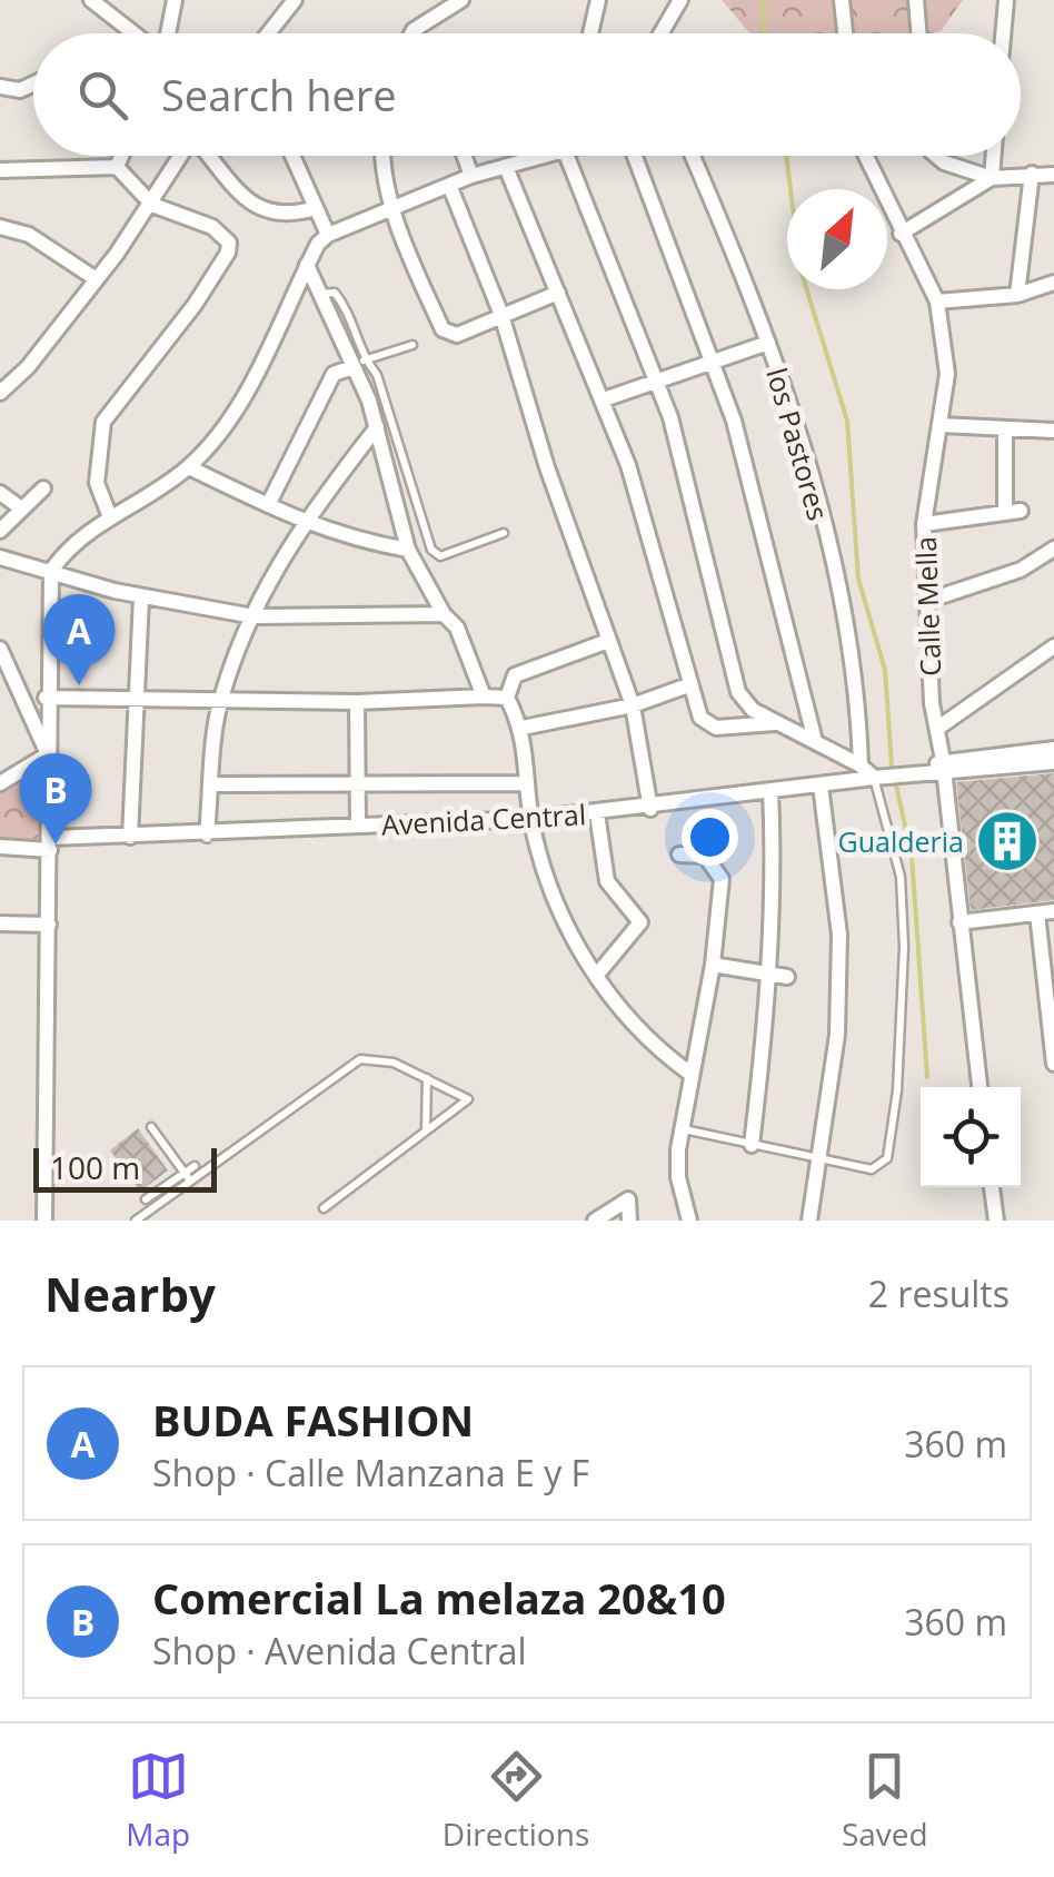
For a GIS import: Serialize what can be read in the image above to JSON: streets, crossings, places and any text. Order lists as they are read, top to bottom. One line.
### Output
{"streets":{"street":["los Pastores","Calle Mella","Avenida Central"]},"crossings":[["Calle Mella","Avenida Central"]],"places":{"building":["Gualderia"]},"scale_bar":"100 m","north":"top right","page":{"search":"Search here","pins":["A","B"],"scale":"100 m","heading":["Nearby","2 results"],"list":[{"mark":"A","name":"BUDA FASHION","note":"Shop · Calle Manzana E y F","value":"360 m"},{"mark":"B","name":"Comercial La melaza 20&10","note":"Shop · Avenida Central","value":"360 m"}],"nav":["Map","Directions","Saved"]}}
